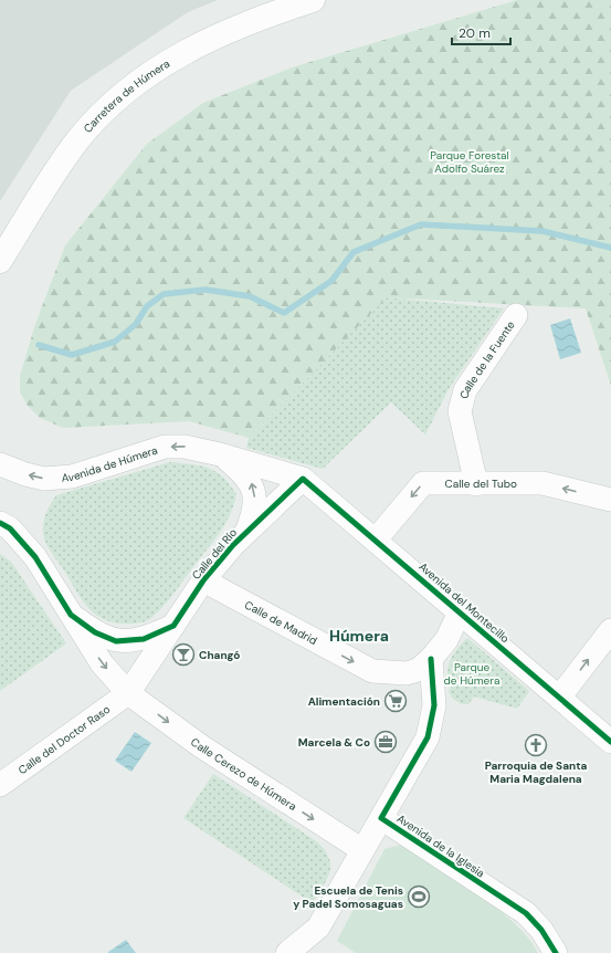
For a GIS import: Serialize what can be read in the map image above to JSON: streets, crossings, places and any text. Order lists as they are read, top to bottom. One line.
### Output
{"streets":{"main road":["Carretera de Húmera"],"street":["Calle de la Fuente","Avenida de Húmera","Calle del Tubo","Calle del Río","Avenida del Montecillo","Calle de Madrid","Calle del Doctor Raso","Calle Cerezo de Húmera","Avenida de la Iglesia"]},"crossings":[["Calle de la Fuente","Calle del Tubo"],["Avenida de Húmera","Calle del Río"],["Avenida de Húmera","Avenida del Montecillo"],["Calle del Tubo","Avenida del Montecillo"],["Calle del Río","Avenida del Montecillo"],["Calle del Río","Calle de Madrid"],["Calle del Río","Calle del Doctor Raso"],["Calle del Río","Calle Cerezo de Húmera"],["Calle del Doctor Raso","Calle Cerezo de Húmera"]],"one_way":["Calle del Tubo","Calle de Madrid","Calle Cerezo de Húmera"],"districts":["Húmera"],"parks":["Parque Forestal Adolfo Suárez","Parque de Húmera"],"places":{"bar":["Changó"],"supermarket":["Alimentación"],"office":["Marcela & Co"],"church":["Parroquia de Santa Maria Magdalena"],"sports":["Escuela de Tenis y Padel Somosaguas"]},"scale_bar":"20 m"}
